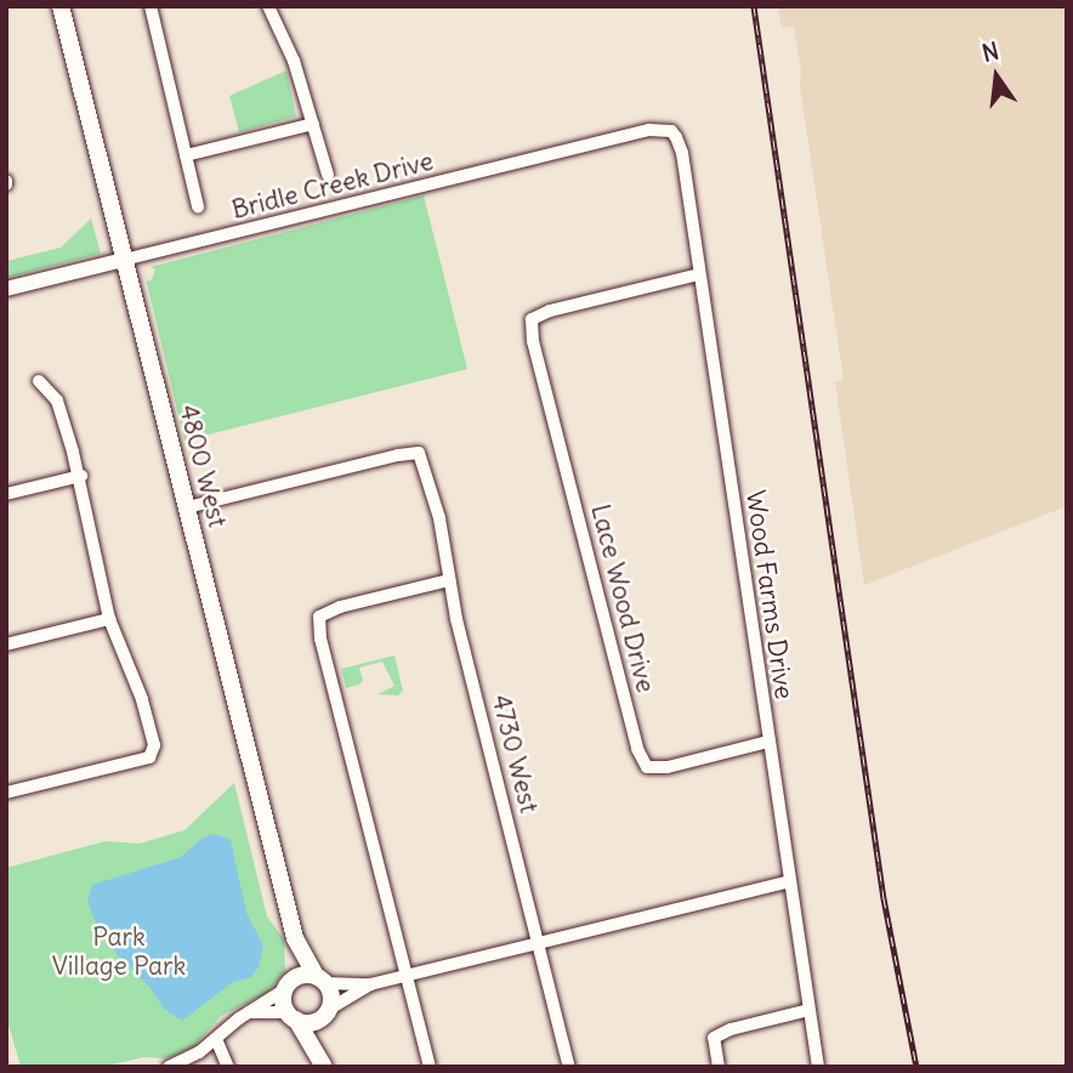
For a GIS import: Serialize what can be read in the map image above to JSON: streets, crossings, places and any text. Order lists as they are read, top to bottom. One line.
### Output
{"streets":{"main road":["4800 West"],"street":["Bridle Creek Drive","Wood Farms Drive","Lace Wood Drive","4730 West"]},"crossings":[["Bridle Creek Drive","4800 West"],["Bridle Creek Drive","Wood Farms Drive"],["4800 West","4730 West"],["Wood Farms Drive","Lace Wood Drive"]],"parks":["Park Village Park"],"north":"top"}
